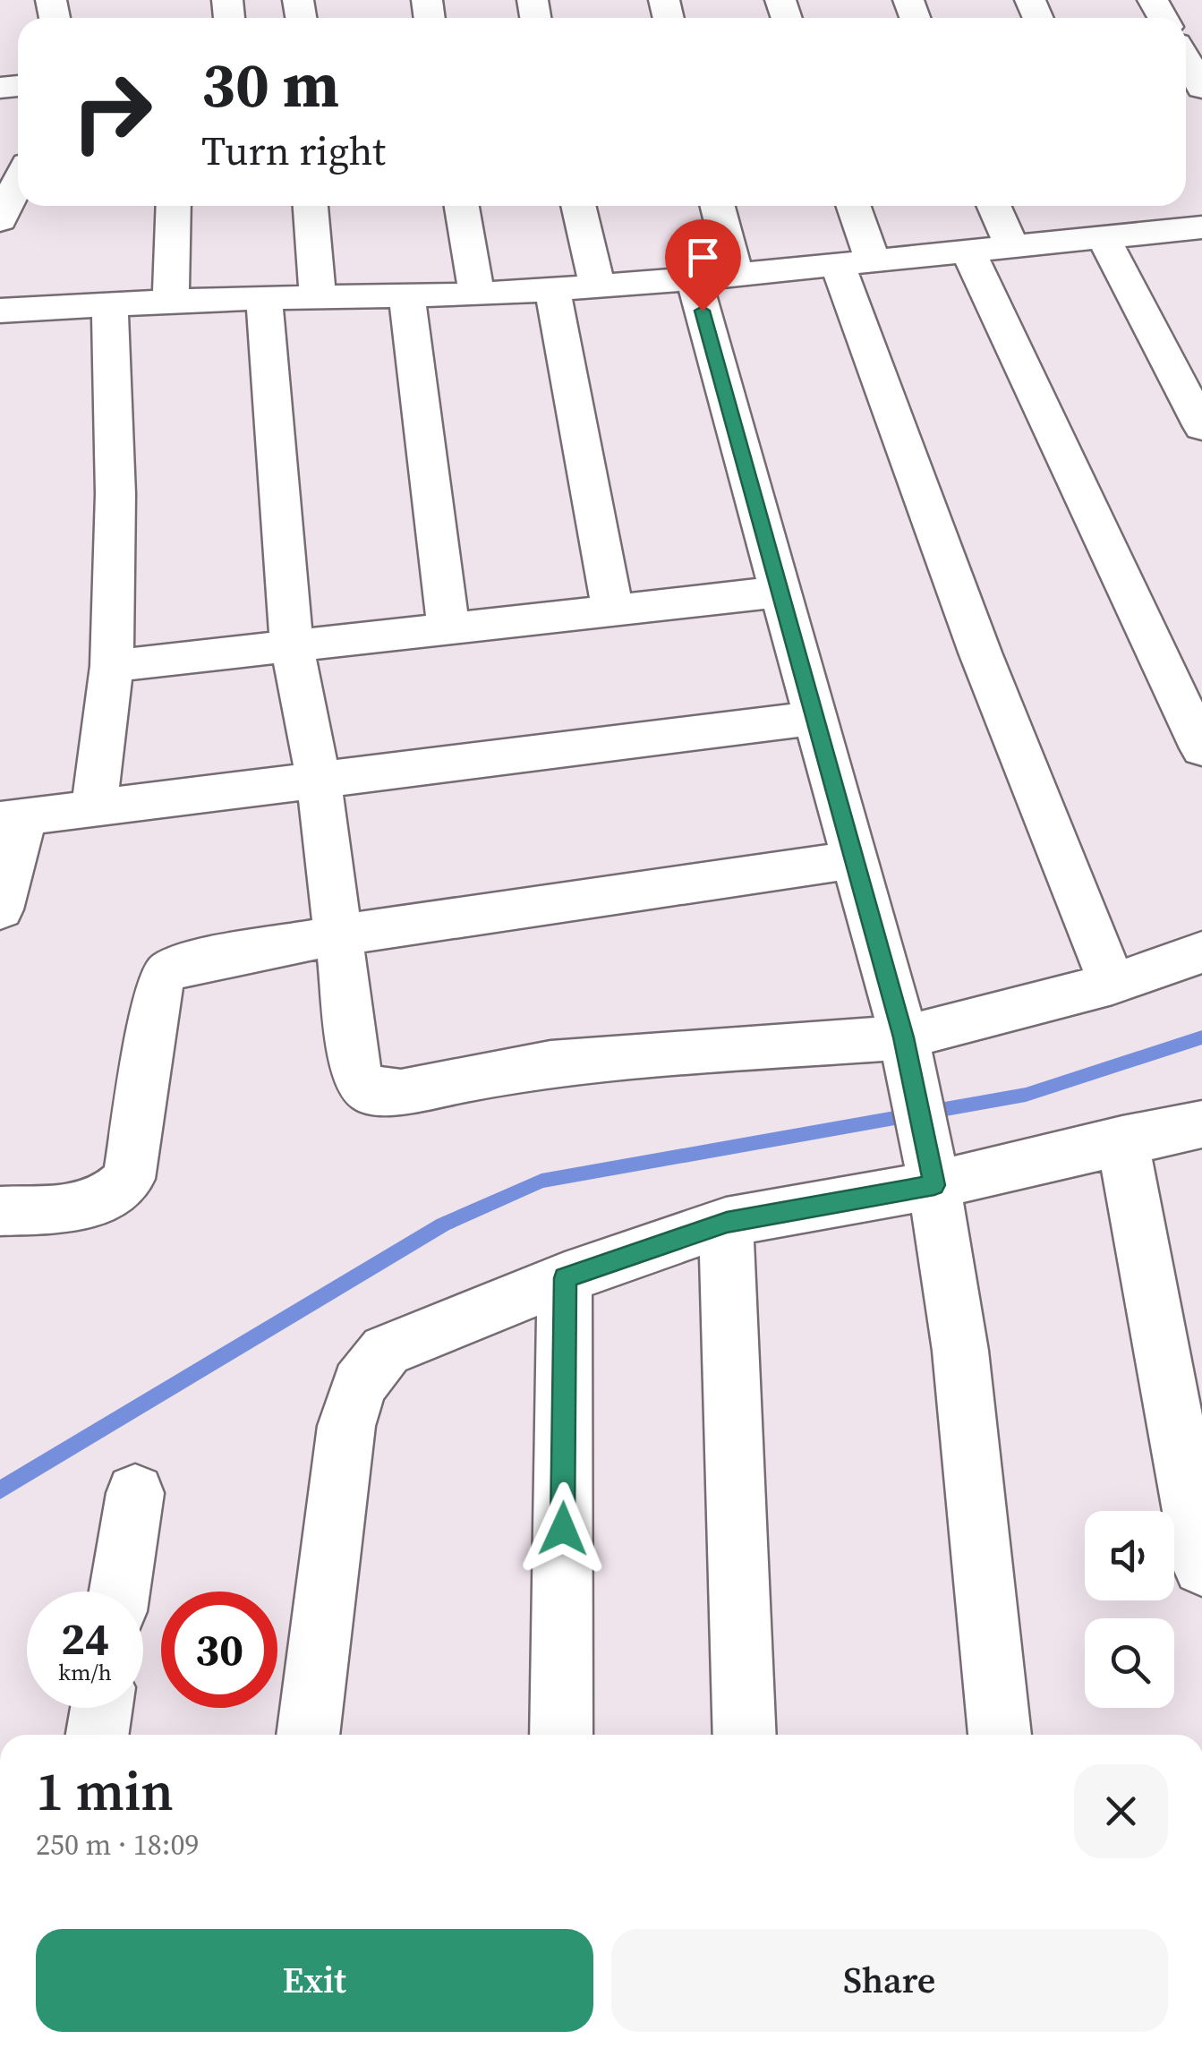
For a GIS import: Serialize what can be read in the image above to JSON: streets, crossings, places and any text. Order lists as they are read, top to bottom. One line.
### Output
{"page":{"turn":["30 m","Turn right"],"speed":"24 km/h","limit":"30","heading":["1 min","250 m · 18:09"],"buttons":["Exit","Share"]}}
